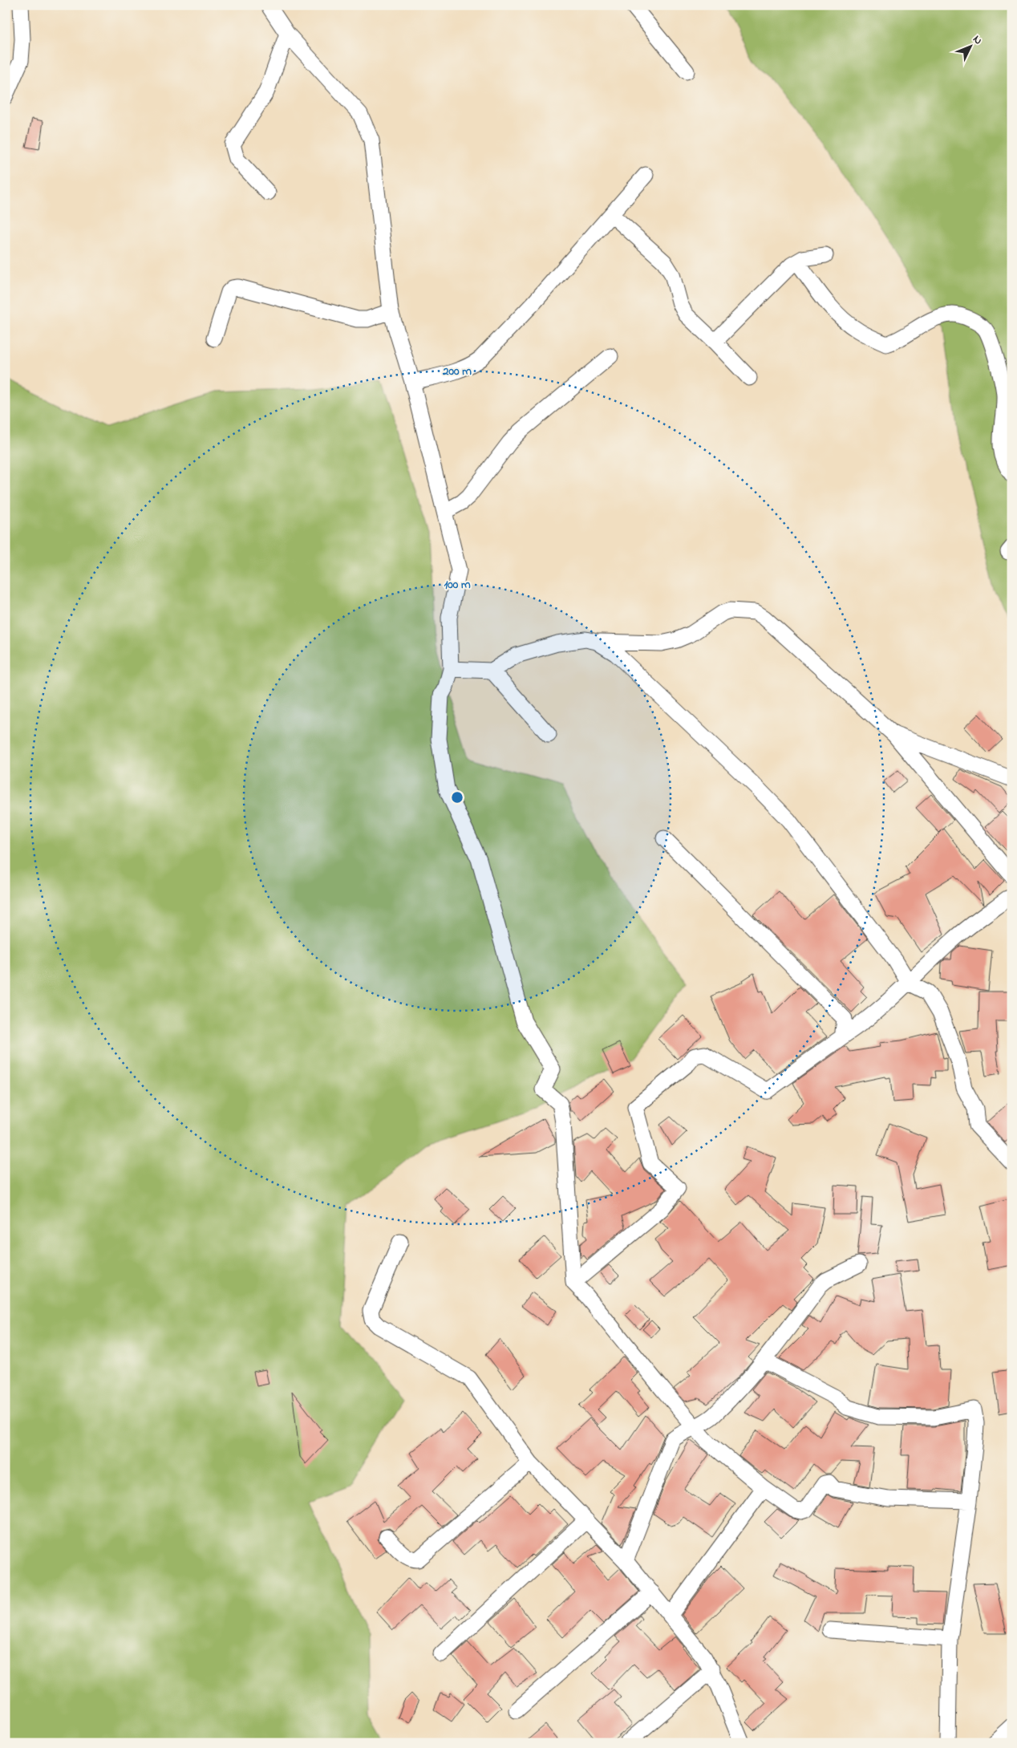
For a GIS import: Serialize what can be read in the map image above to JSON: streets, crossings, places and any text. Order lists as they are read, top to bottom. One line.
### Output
{"north":"top right","rings":["200 m","100 m"]}
